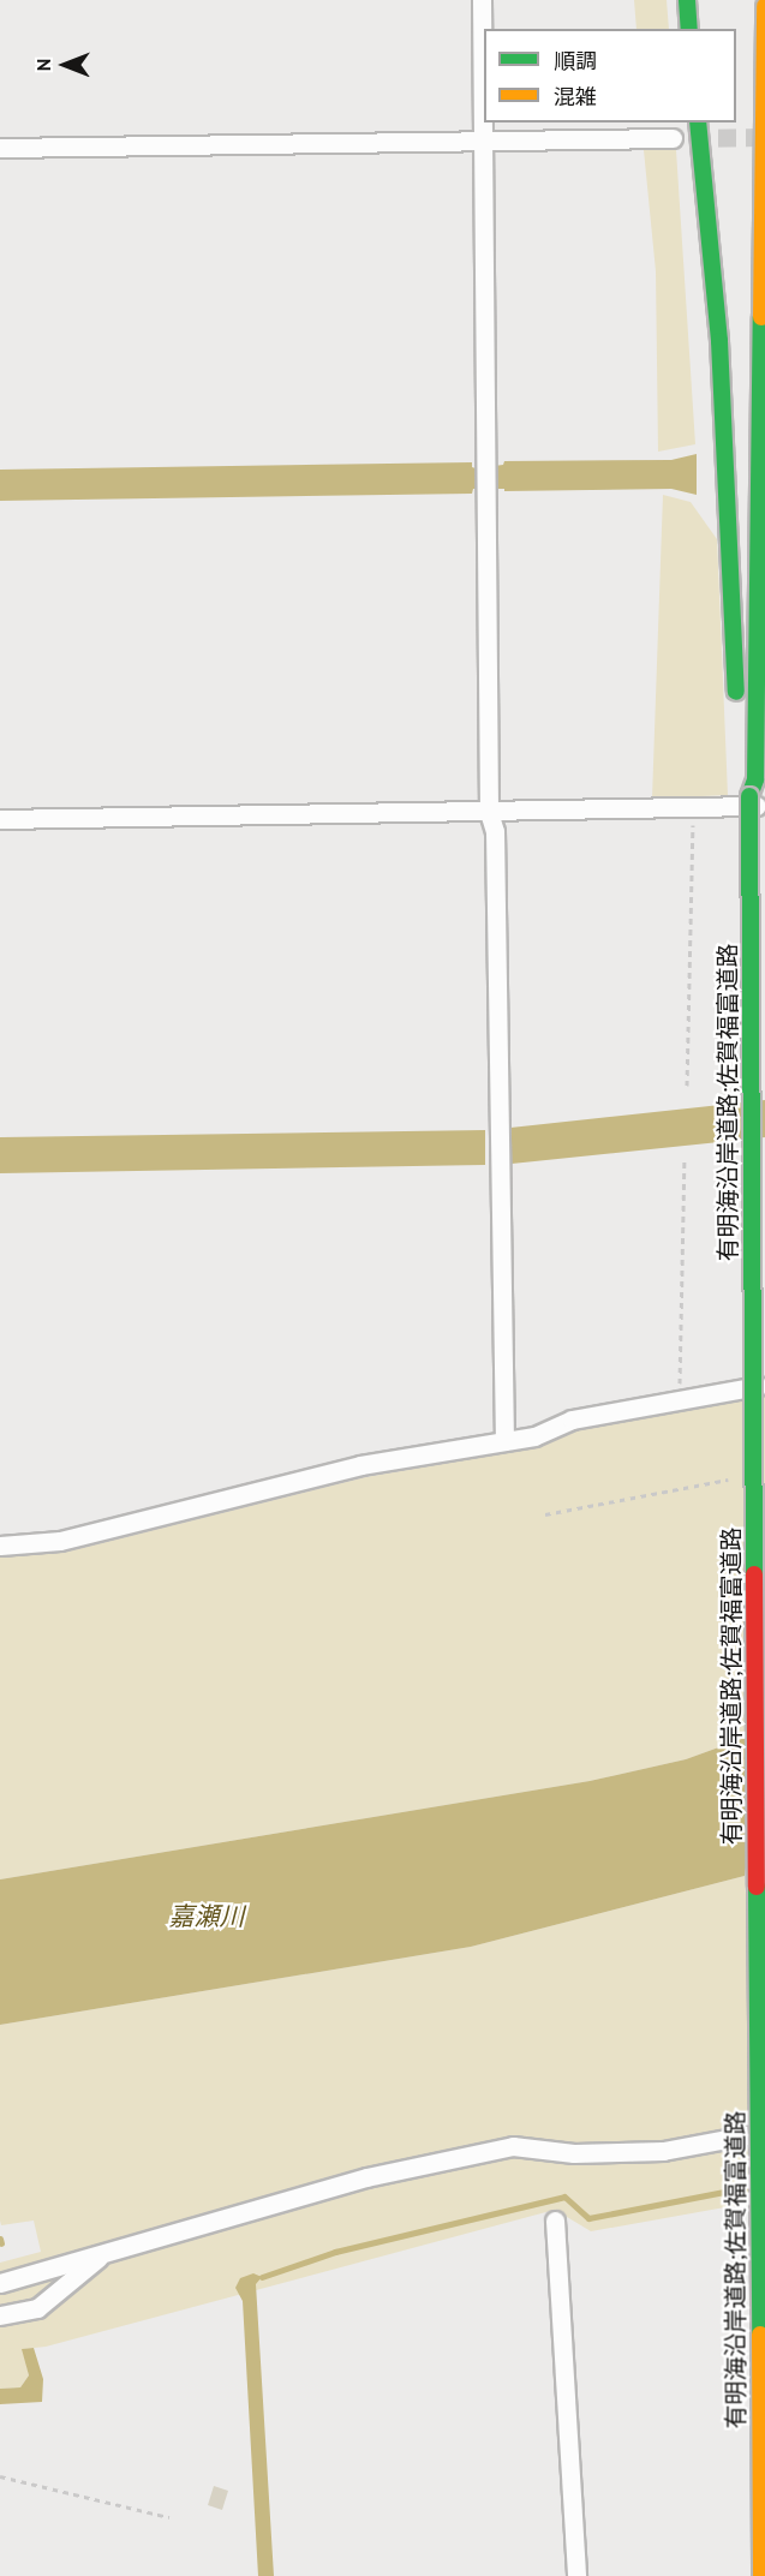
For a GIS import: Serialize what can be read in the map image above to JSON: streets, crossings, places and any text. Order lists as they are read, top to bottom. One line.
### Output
{"streets":{"highway":["有明海沿岸道路;佐賀福富道路"]},"water":["嘉瀬川"],"legend":["順調","混雑"],"north":"left"}
